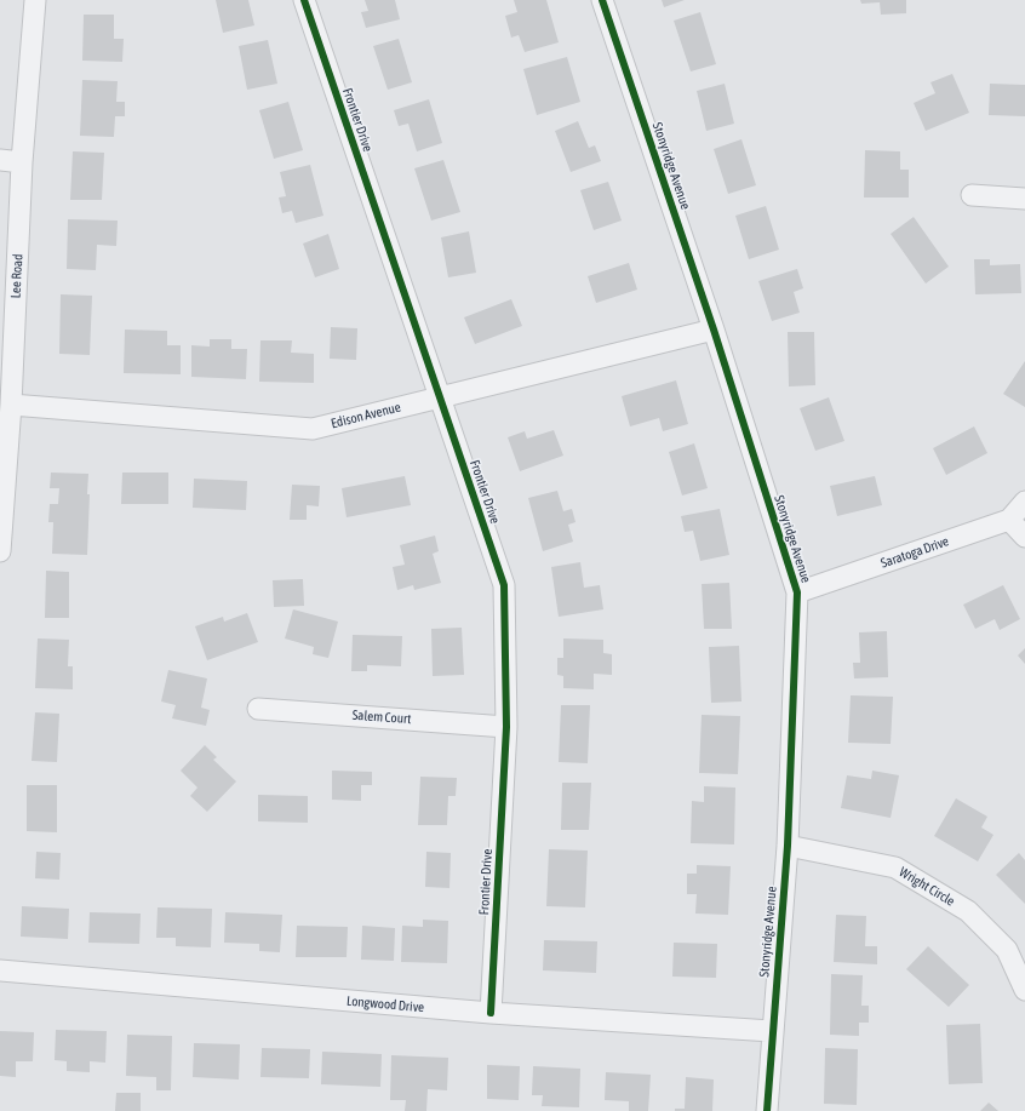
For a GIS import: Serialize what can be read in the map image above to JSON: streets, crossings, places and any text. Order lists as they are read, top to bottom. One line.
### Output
{"streets":{"street":["Frontier Drive","Stonyridge Avenue","Lee Road","Edison Avenue","Saratoga Drive","Salem Court","Wright Circle","Longwood Drive"]},"crossings":[["Frontier Drive","Edison Avenue"],["Frontier Drive","Salem Court"],["Frontier Drive","Longwood Drive"],["Stonyridge Avenue","Edison Avenue"],["Stonyridge Avenue","Saratoga Drive"],["Stonyridge Avenue","Wright Circle"],["Stonyridge Avenue","Longwood Drive"],["Lee Road","Edison Avenue"]]}
